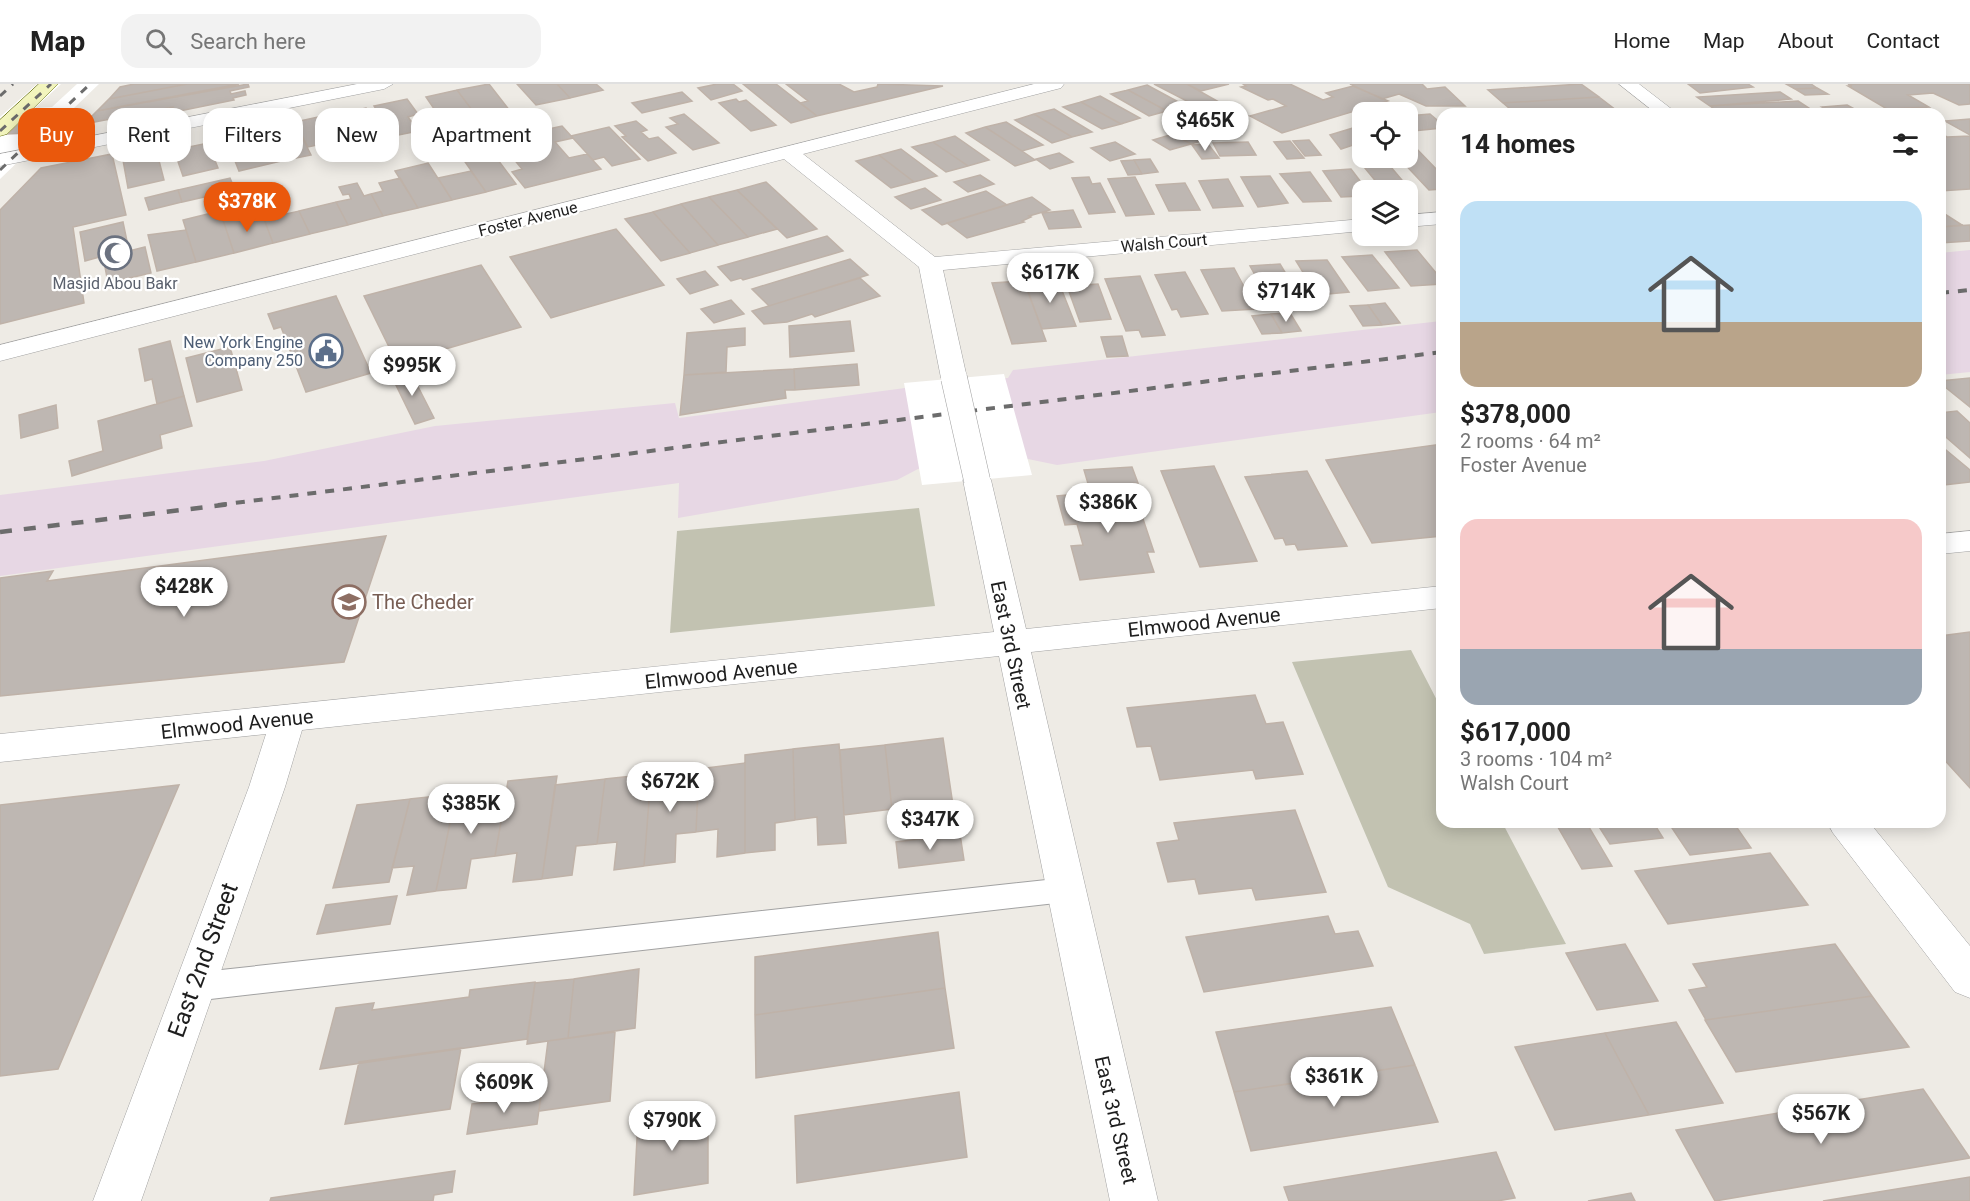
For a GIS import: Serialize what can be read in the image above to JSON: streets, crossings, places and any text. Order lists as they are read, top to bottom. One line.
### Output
{"streets":{"street":["Foster Avenue","Walsh Court","Elmwood Avenue","East 3rd Street","East 2nd Street"]},"crossings":[["Walsh Court","East 3rd Street"],["Elmwood Avenue","East 3rd Street"],["Elmwood Avenue","East 2nd Street"]],"places":{"mosque":["Masjid Abou Bakr"],"public building":["New York Engine Company 250"],"school or university":["The Cheder"]},"page":{"header":"Map","search":"Search here","nav":["Home","Map","About","Contact"],"price":["$465K","$378K","$617K","$714K","$995K","$386K","$428K","$672K","$385K","$347K","$361K","$609K","$567K","$790K"],"chip":["Buy","Rent","Filters","New","Apartment"],"heading":"14 homes","list":[{"name":"$378,000","note":"2 rooms · 64 m² · Foster Avenue"},{"name":"$617,000","note":"3 rooms · 104 m² · Walsh Court"}]}}
